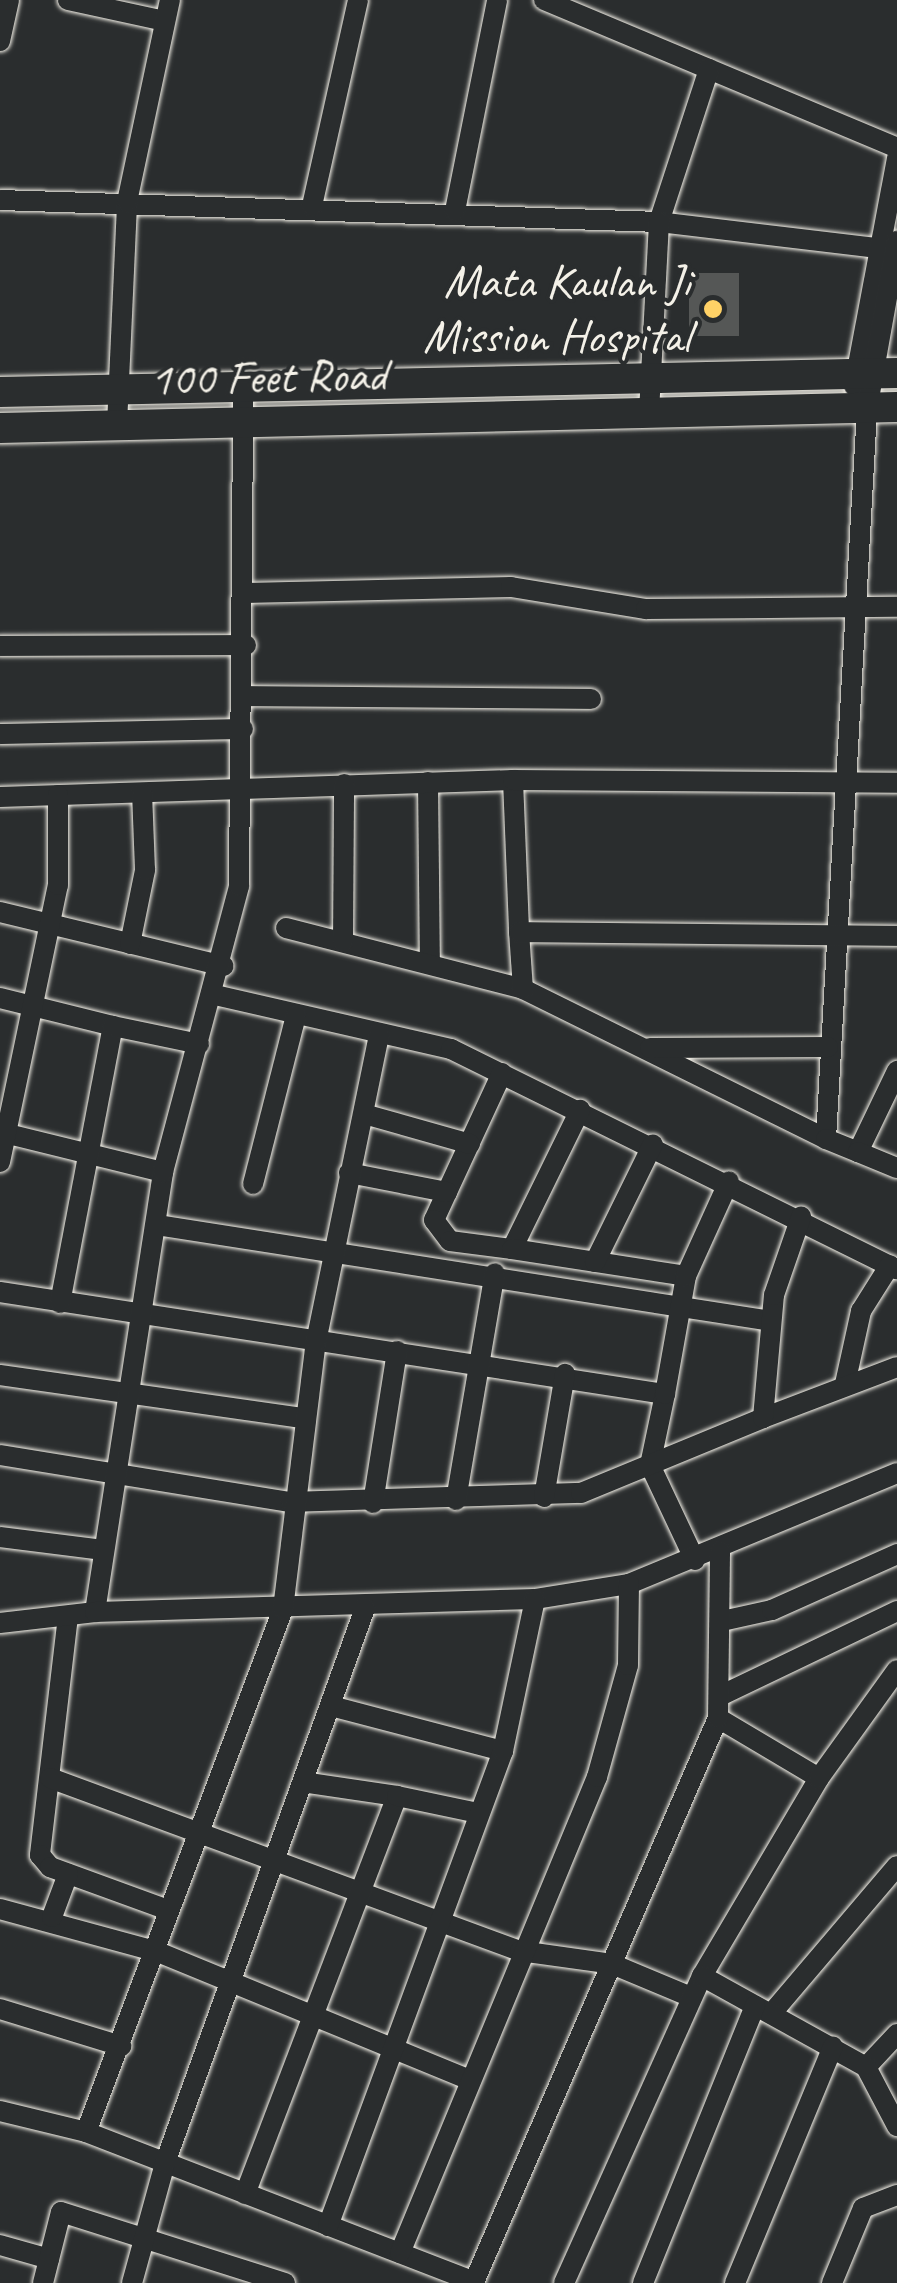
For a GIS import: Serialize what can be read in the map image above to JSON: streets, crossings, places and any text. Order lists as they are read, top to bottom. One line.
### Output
{"streets":{"main road":["100 Feet Road"]},"places":["Mata Kaulan Ji Mission Hospital"]}
